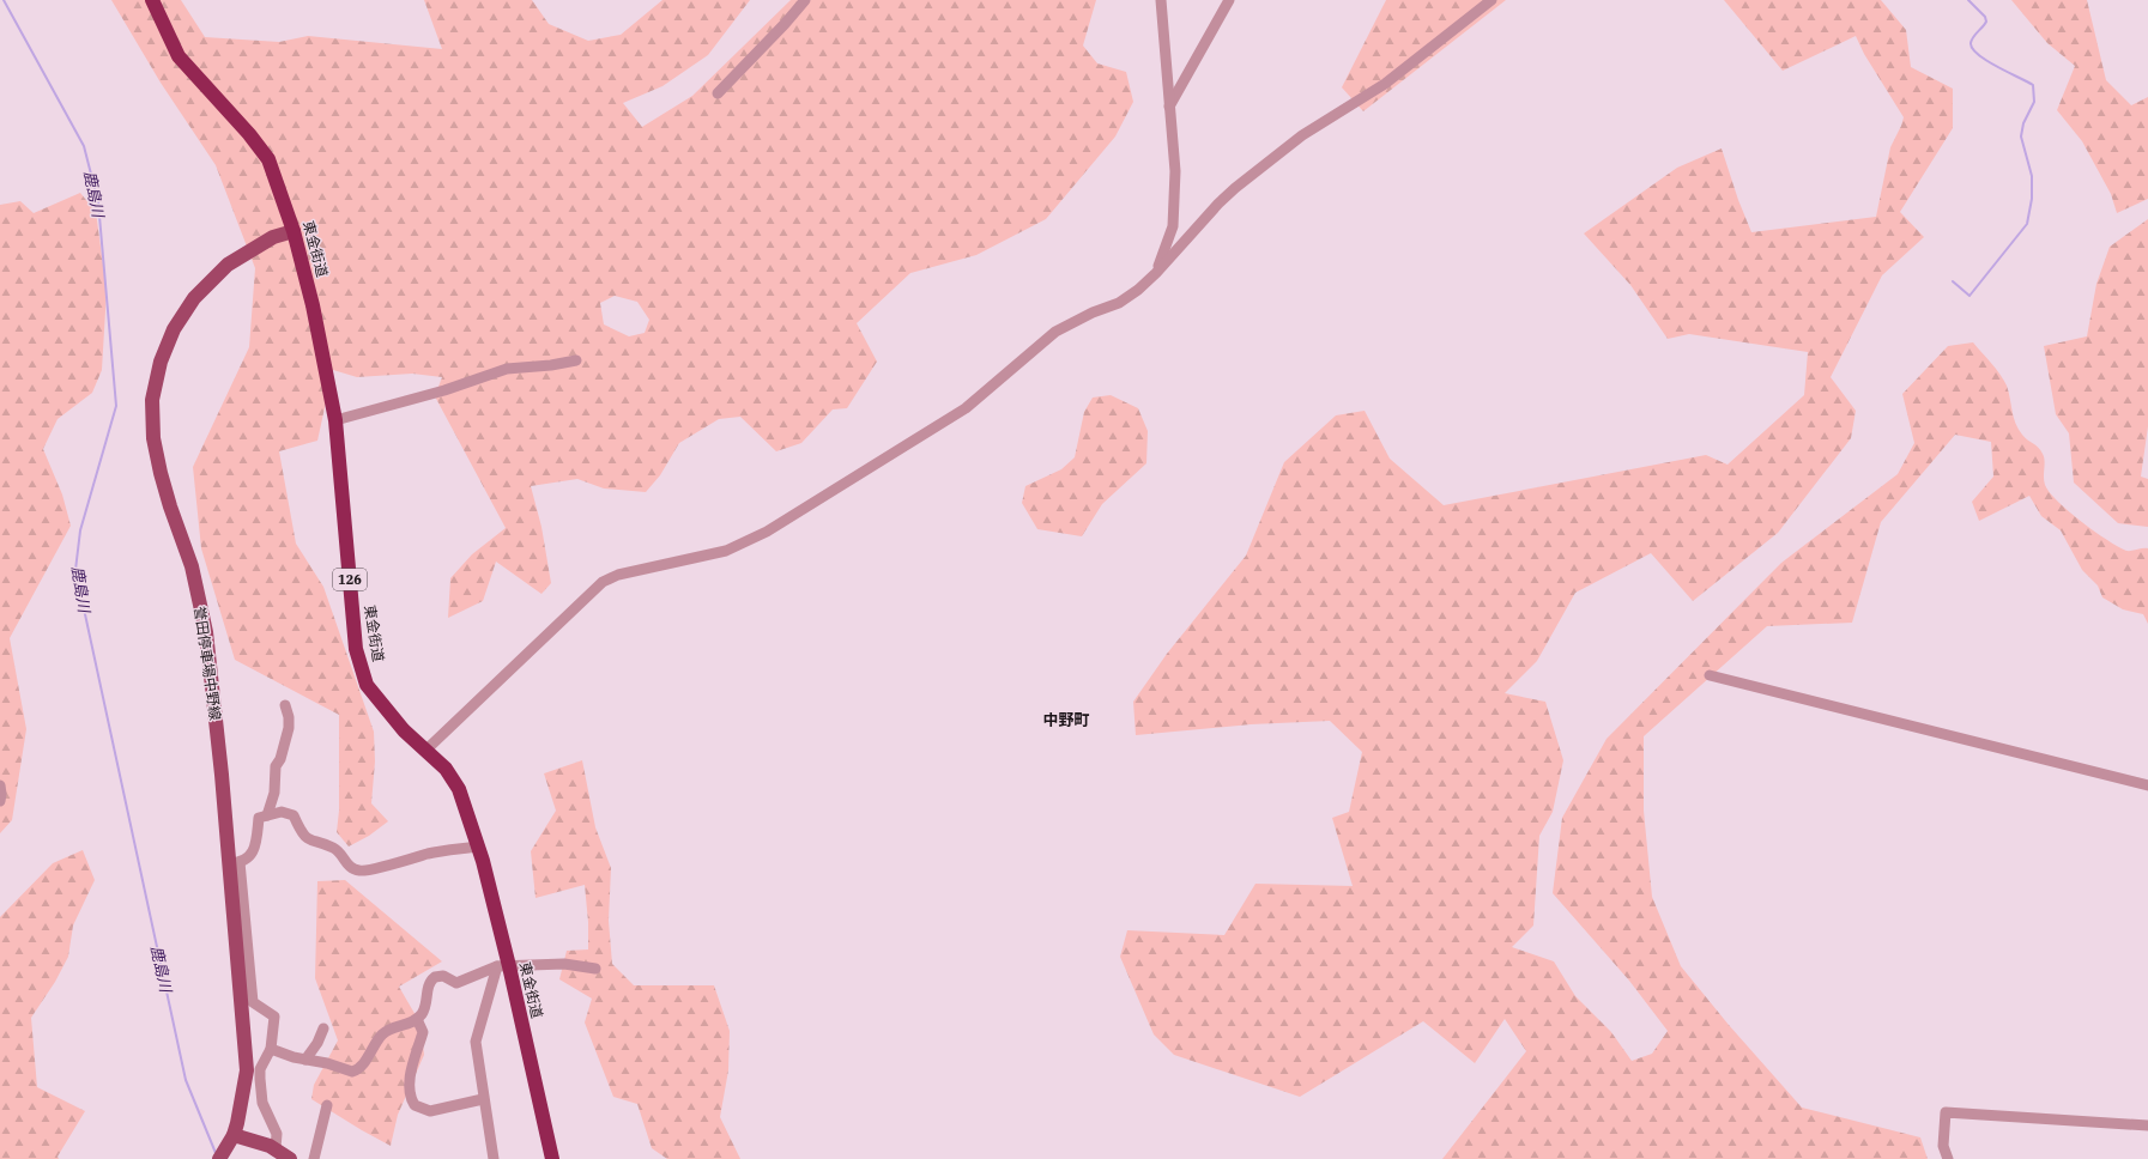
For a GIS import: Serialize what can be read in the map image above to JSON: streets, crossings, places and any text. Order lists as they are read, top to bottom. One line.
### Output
{"streets":{"highway":["東金街道","126"],"main road":["誉田停車場中野線"]},"crossings":[["東金街道","誉田停車場中野線"]],"districts":["中野町"],"water":["鹿島川"]}
